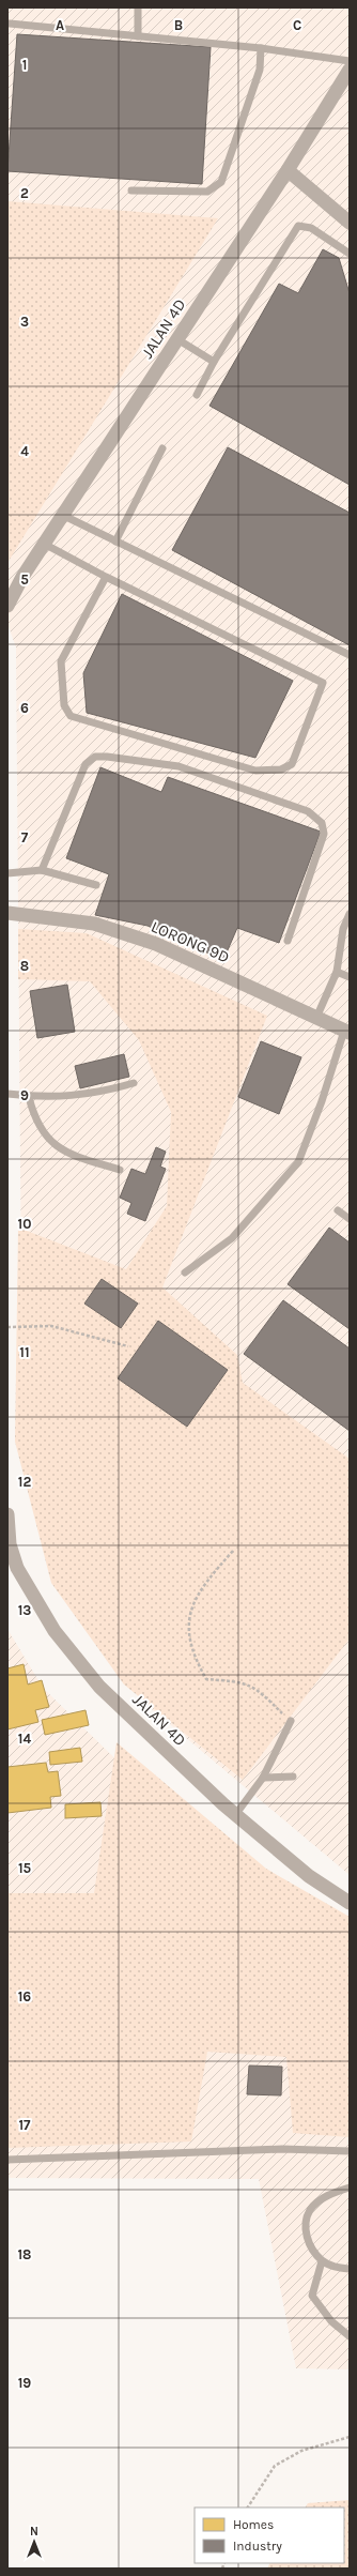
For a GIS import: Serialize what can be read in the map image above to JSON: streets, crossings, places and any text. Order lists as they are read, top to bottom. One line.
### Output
{"streets":{"street":["JALAN 4D","LORONG 9D"]},"legend":["Homes","Industry"],"north":"top","grid":{"columns":["A","B","C"],"rows":["1","2","3","4","5","6","7","8","9","10","11","12","13","14","15","16","17","18","19"]}}
